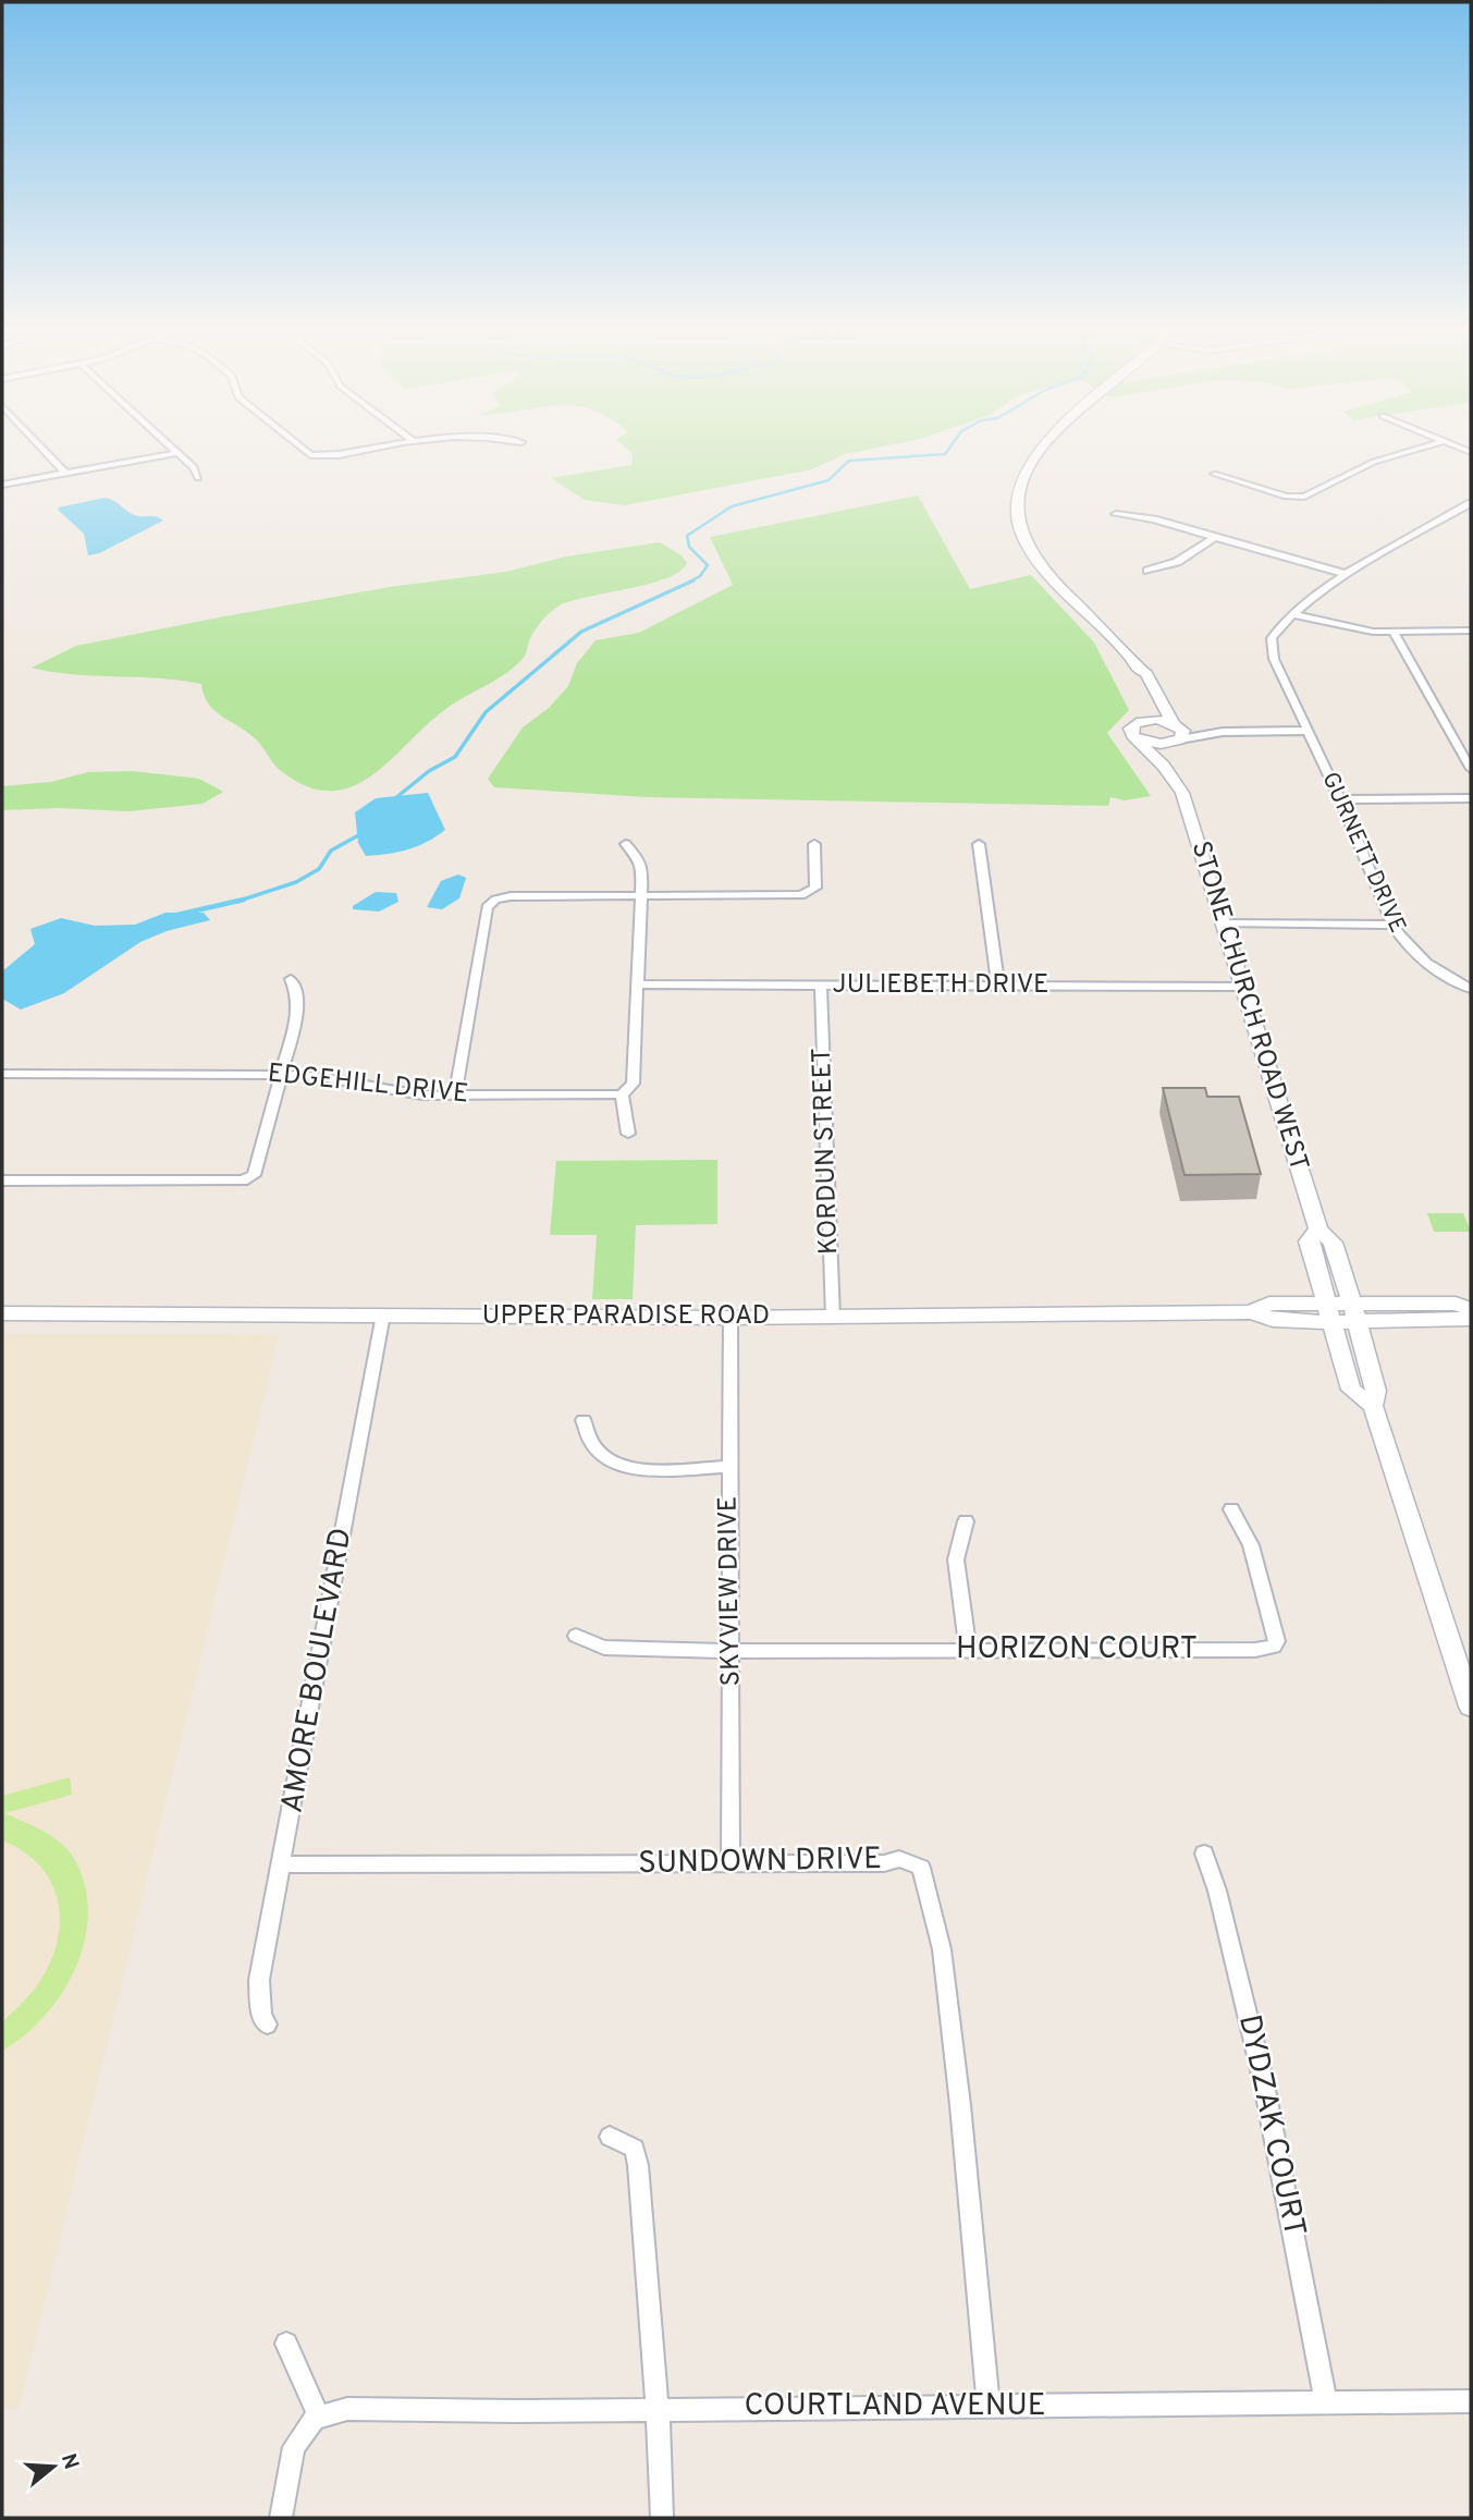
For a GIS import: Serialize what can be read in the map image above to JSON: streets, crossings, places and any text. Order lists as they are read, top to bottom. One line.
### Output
{"streets":{"main road":["STONE CHURCH ROAD WEST","UPPER PARADISE ROAD"],"street":["GURNETT DRIVE","JULIEBETH DRIVE","EDGEHILL DRIVE","KORDUN STREET","SKYVIEW DRIVE","HORIZON COURT","AMORE BOULEVARD","SUNDOWN DRIVE","DYDZAK COURT","COURTLAND AVENUE"]},"crossings":[["JULIEBETH DRIVE","STONE CHURCH ROAD WEST"],["JULIEBETH DRIVE","KORDUN STREET"],["STONE CHURCH ROAD WEST","UPPER PARADISE ROAD"],["KORDUN STREET","UPPER PARADISE ROAD"],["UPPER PARADISE ROAD","SKYVIEW DRIVE"],["UPPER PARADISE ROAD","AMORE BOULEVARD"],["SKYVIEW DRIVE","HORIZON COURT"],["SKYVIEW DRIVE","SUNDOWN DRIVE"],["AMORE BOULEVARD","SUNDOWN DRIVE"],["SUNDOWN DRIVE","COURTLAND AVENUE"],["DYDZAK COURT","COURTLAND AVENUE"]],"north":"right"}
